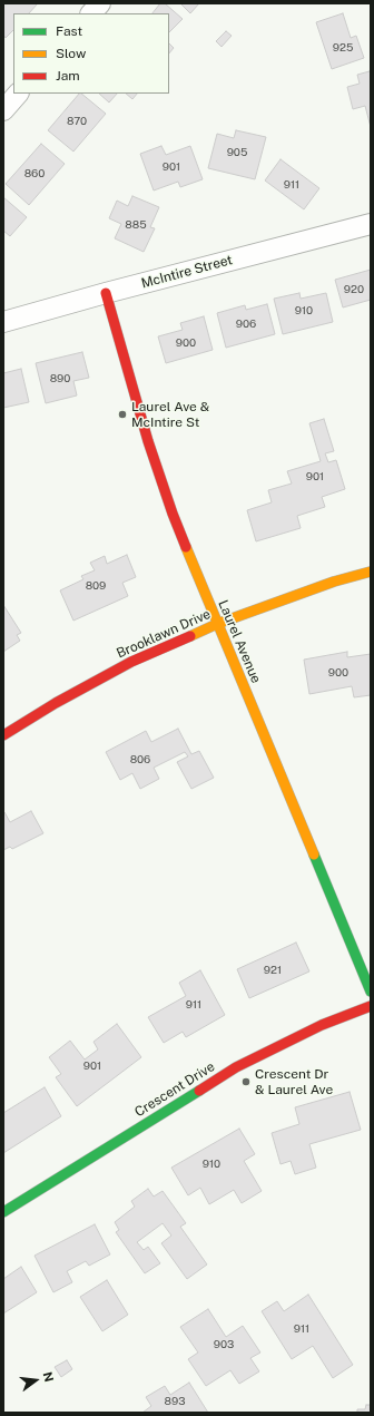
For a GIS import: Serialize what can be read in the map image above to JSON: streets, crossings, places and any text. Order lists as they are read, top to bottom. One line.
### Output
{"streets":{"street":["McIntire Street","Brooklawn Drive","Laurel Avenue","Crescent Drive"]},"crossings":[["McIntire Street","Laurel Avenue"],["Brooklawn Drive","Laurel Avenue"]],"places":["Laurel Ave & McIntire St","Crescent Dr & Laurel Ave"],"house_numbers":["925","870","905","901","860","911","885","920","910","906","900","890","901","809","900","806","921","911","901","910","911","903","893"],"legend":["Fast","Slow","Jam"],"north":"right"}
